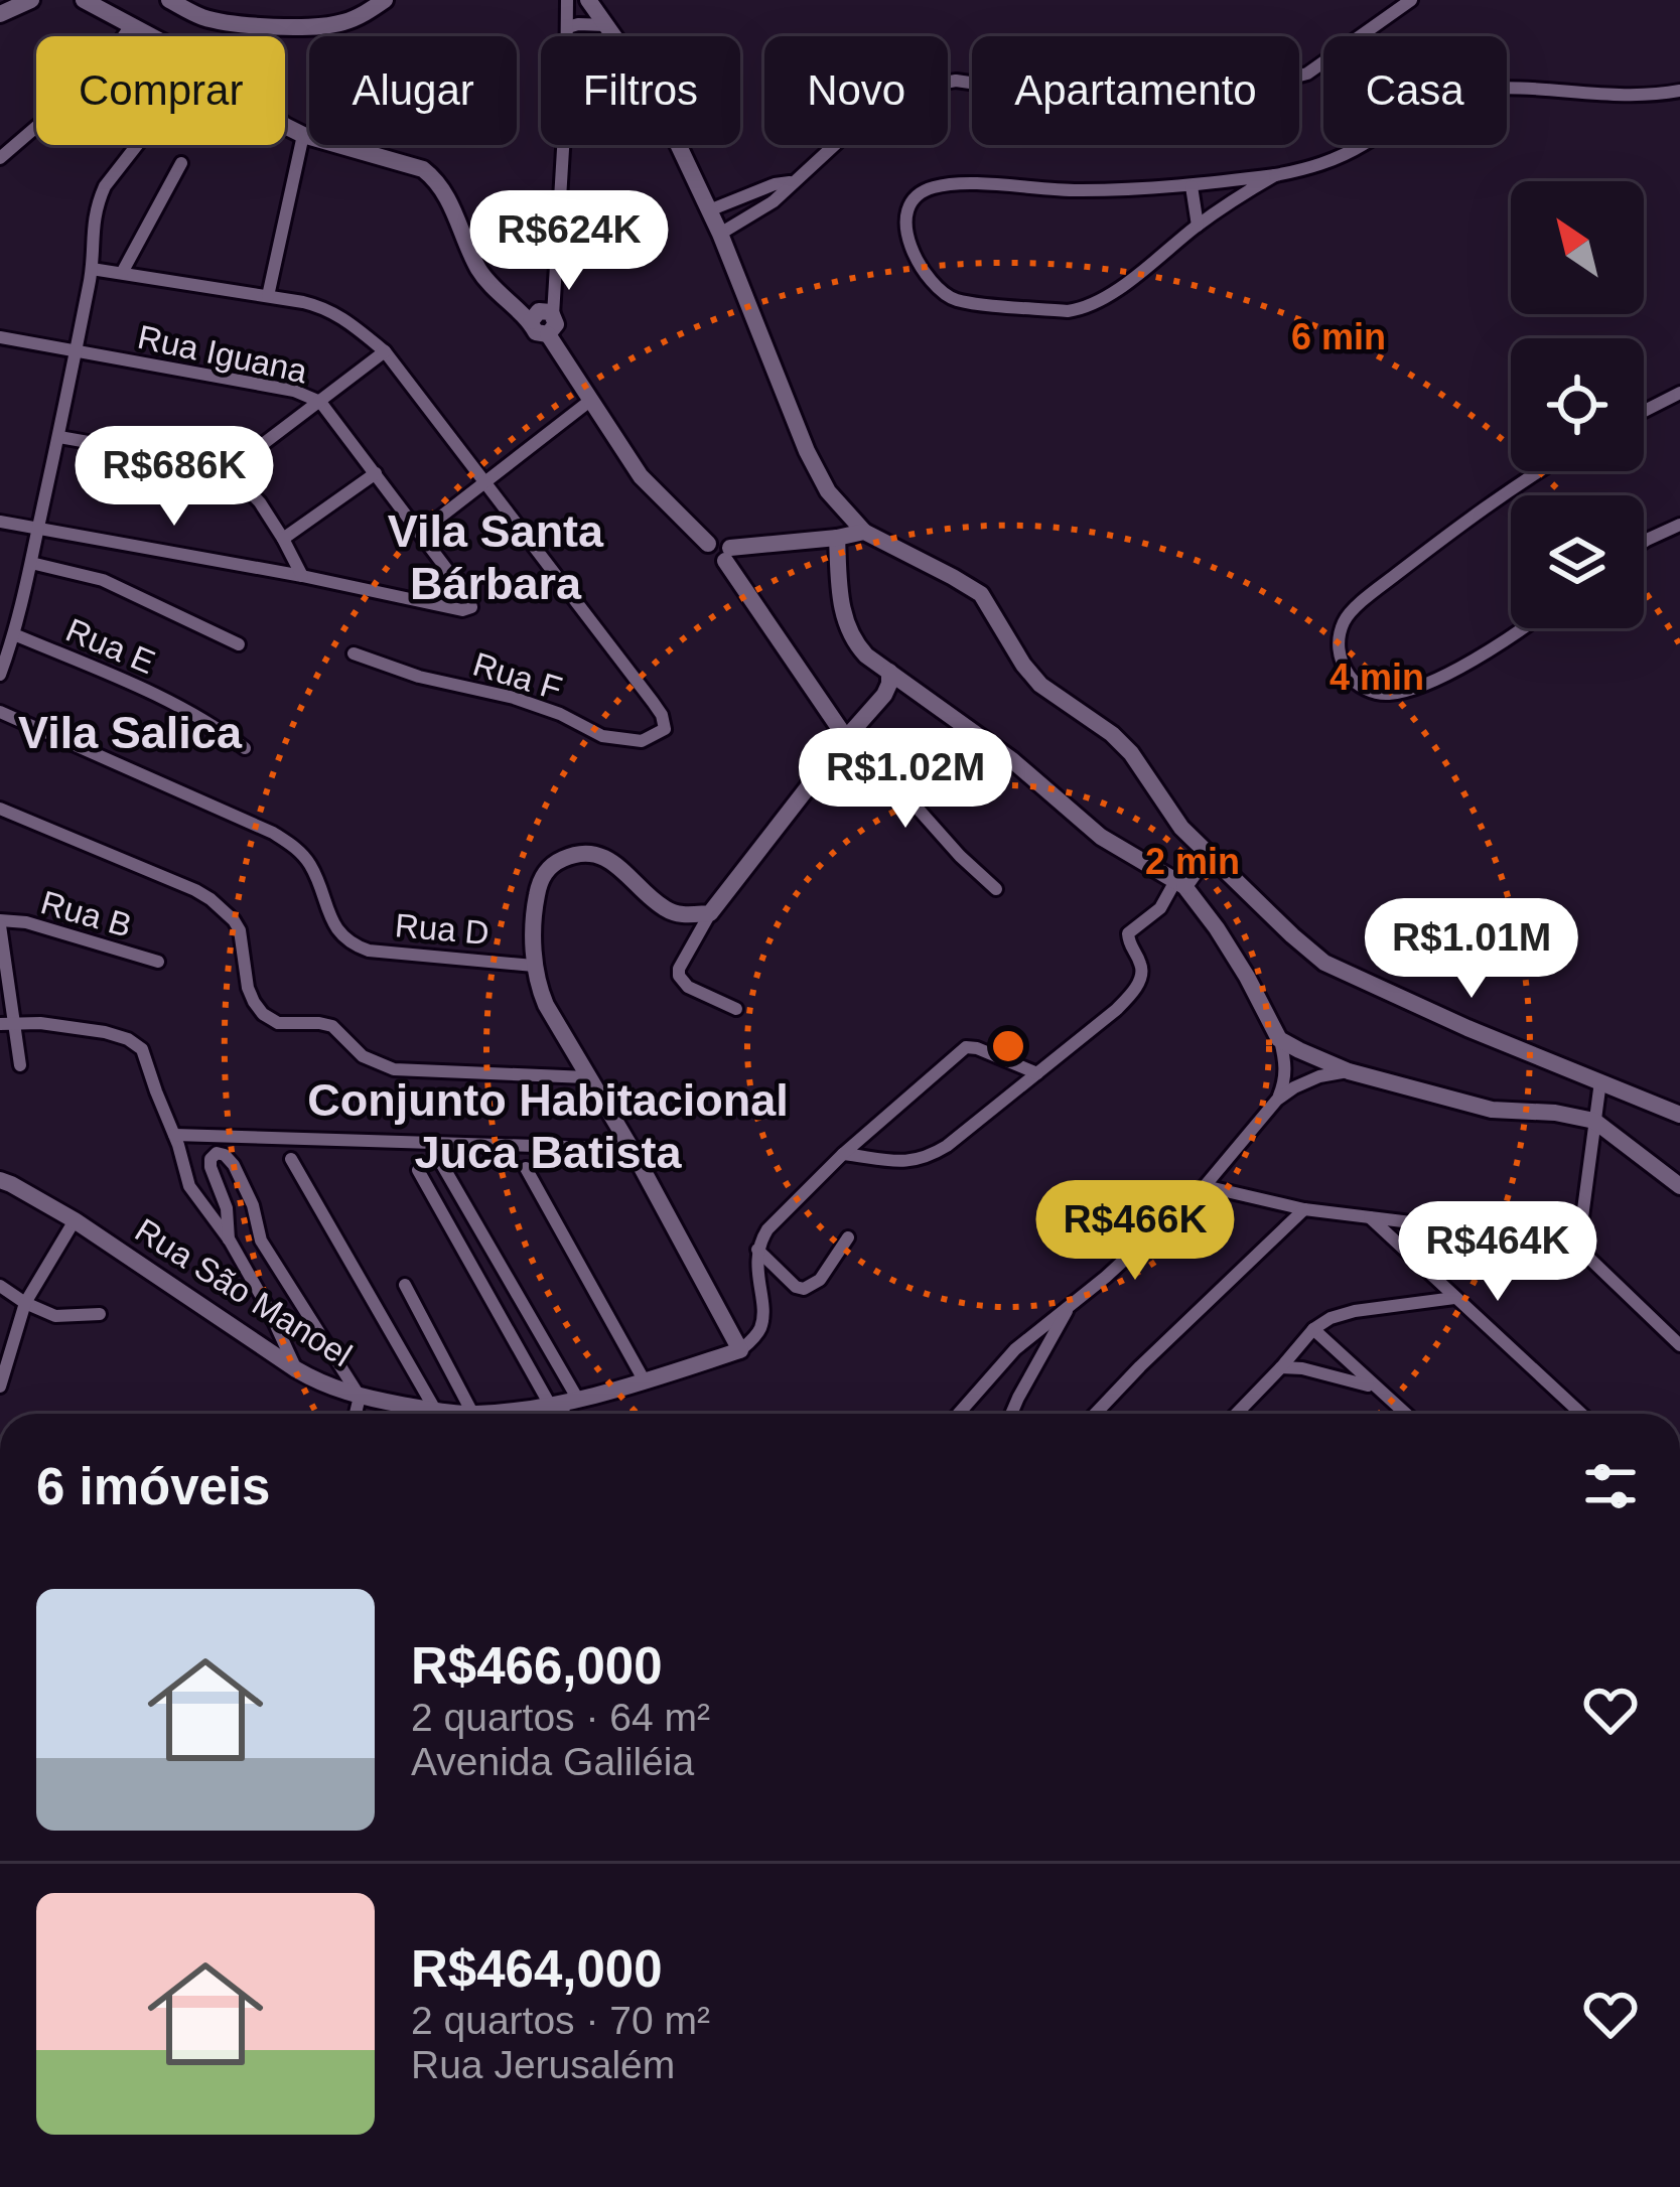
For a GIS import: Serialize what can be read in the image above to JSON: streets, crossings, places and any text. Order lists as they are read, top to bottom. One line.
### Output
{"streets":{"street":["Rua Iguana","Rua E","Rua F","Rua B","Rua D","Rua São Manoel"]},"districts":["Vila Santa Bárbara","Vila Salica","Conjunto Habitacional Juca Batista"],"north":"top left","page":{"chip":["Comprar","Alugar","Filtros","Novo","Apartamento","Casa"],"price":["R$624K","R$686K","R$1.02M","R$1.01M","R$466K","R$464K"],"heading":"6 imóveis","list":[{"name":"R$466,000","note":"2 quartos · 64 m² · Avenida Galiléia"},{"name":"R$464,000","note":"2 quartos · 70 m² · Rua Jerusalém"}]},"rings":["6 min","4 min","2 min"]}
